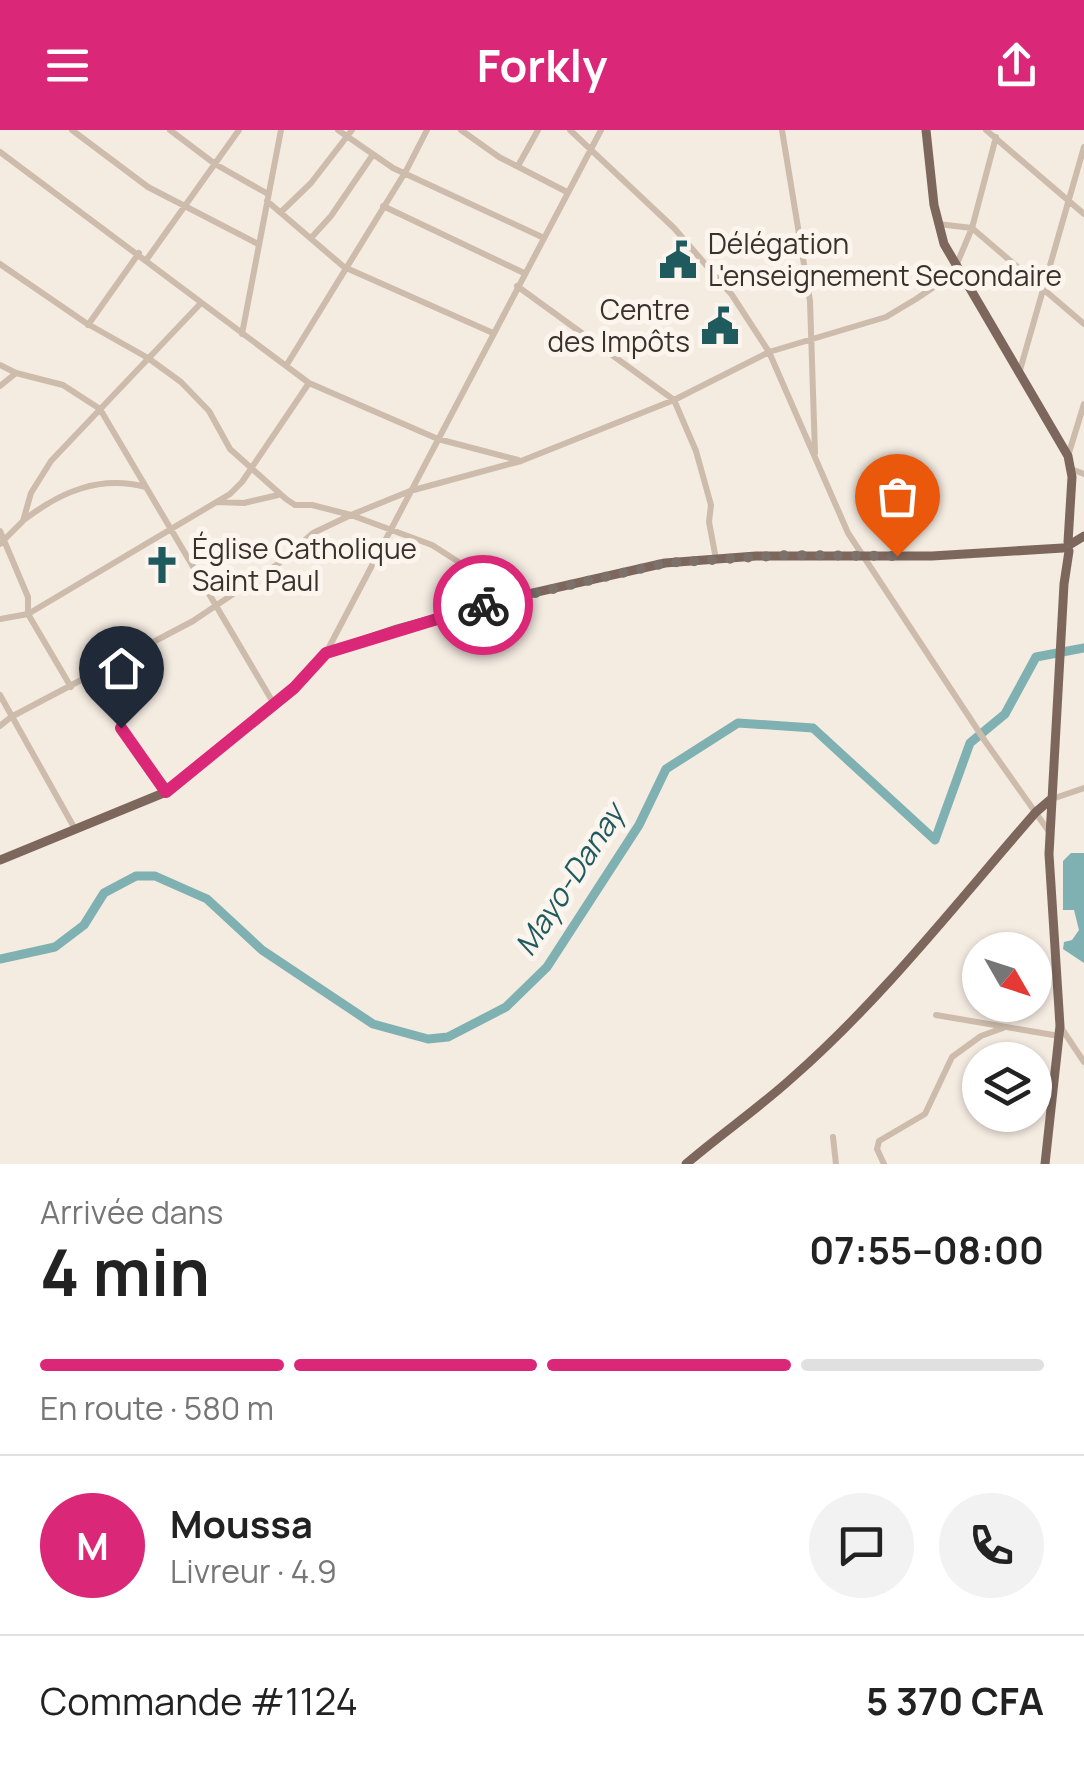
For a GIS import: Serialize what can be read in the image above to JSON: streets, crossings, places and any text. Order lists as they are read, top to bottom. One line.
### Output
{"water":["Mayo-Danay"],"places":{"public building":["Délégation L'enseignement Secondaire","Centre des Impôts"],"church":["Église Catholique Saint Paul"]},"north":"bottom right","page":{"header":"Forkly","heading":["4 min","Arrivée dans","07:55–08:00"],"panel":["Moussa","Livreur · 4.9","Commande #1124","5 370 CFA"],"bar":"En route · 580 m","round":"M"}}
